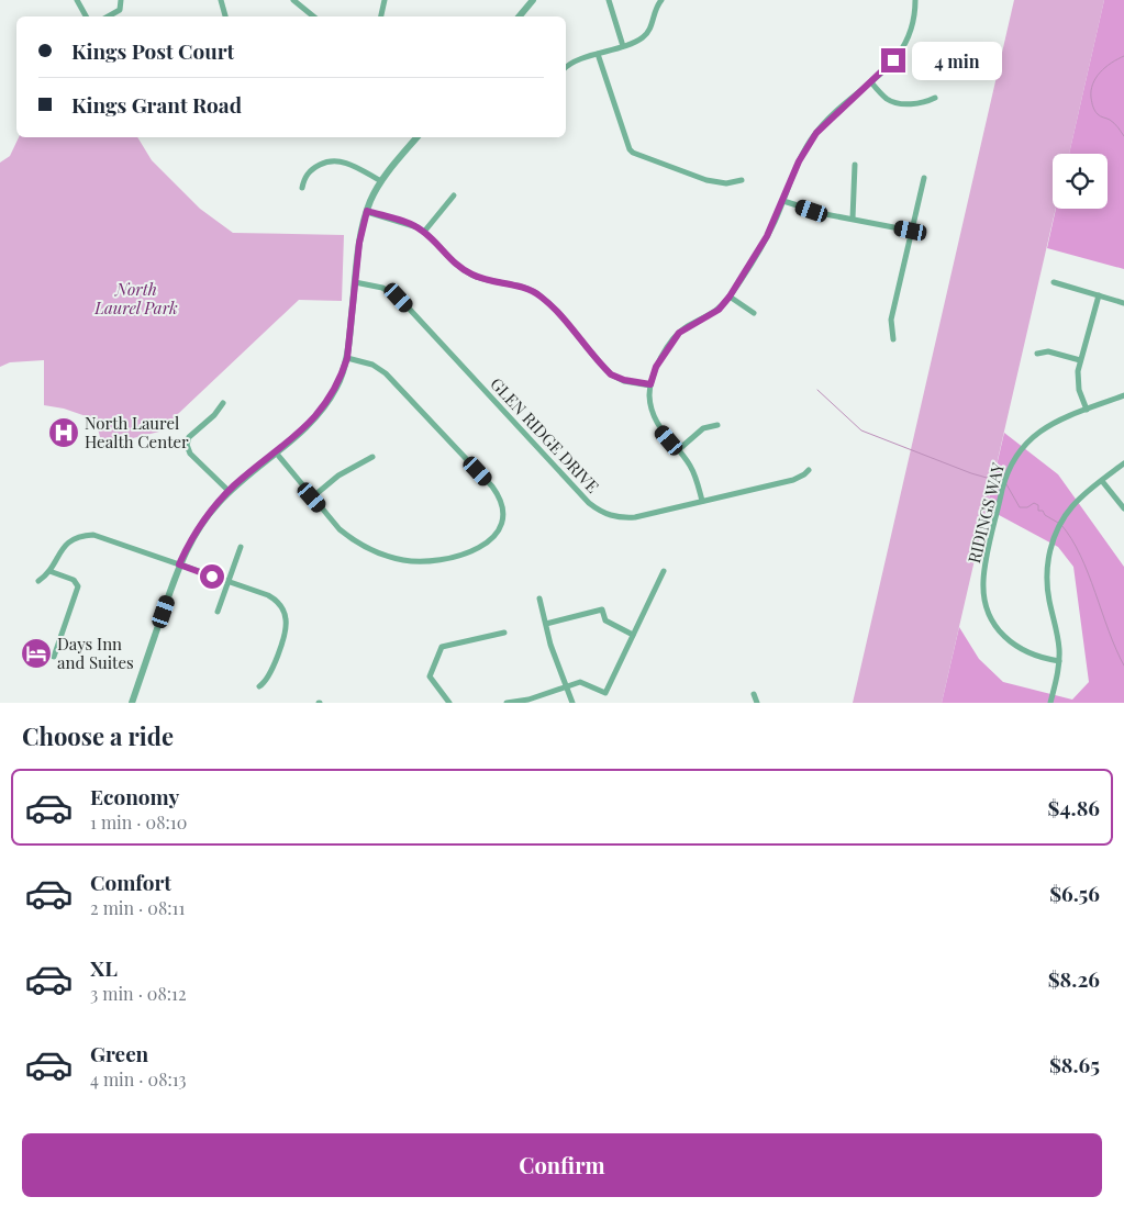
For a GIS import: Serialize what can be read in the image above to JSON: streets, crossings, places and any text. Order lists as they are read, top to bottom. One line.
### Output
{"streets":{"street":["GLEN RIDGE DRIVE","RIDINGS WAY"]},"parks":["North Laurel Park"],"places":{"hospital":["North Laurel Health Center"],"hotel":["Days Inn and Suites"]},"page":{"banner":["Kings Post Court","Kings Grant Road"],"bubble":"4 min","heading":"Choose a ride","list":[{"name":"Economy","note":"1 min · 08:10","value":"$4.86"},{"name":"Comfort","note":"2 min · 08:11","value":"$6.56"},{"name":"XL","note":"3 min · 08:12","value":"$8.26"},{"name":"Green","note":"4 min · 08:13","value":"$8.65"}],"buttons":"Confirm"}}
